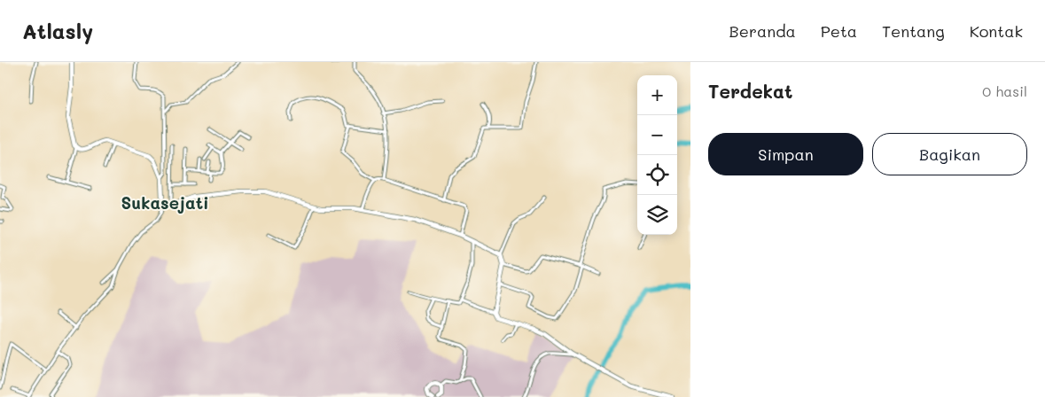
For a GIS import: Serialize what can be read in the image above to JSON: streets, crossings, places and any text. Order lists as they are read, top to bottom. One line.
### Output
{"districts":["Sukasejati"],"page":{"header":"Atlasly","nav":["Beranda","Peta","Tentang","Kontak"],"heading":["Terdekat","0 hasil"],"map_buttons":["+","−"],"buttons":["Simpan","Bagikan"]}}
